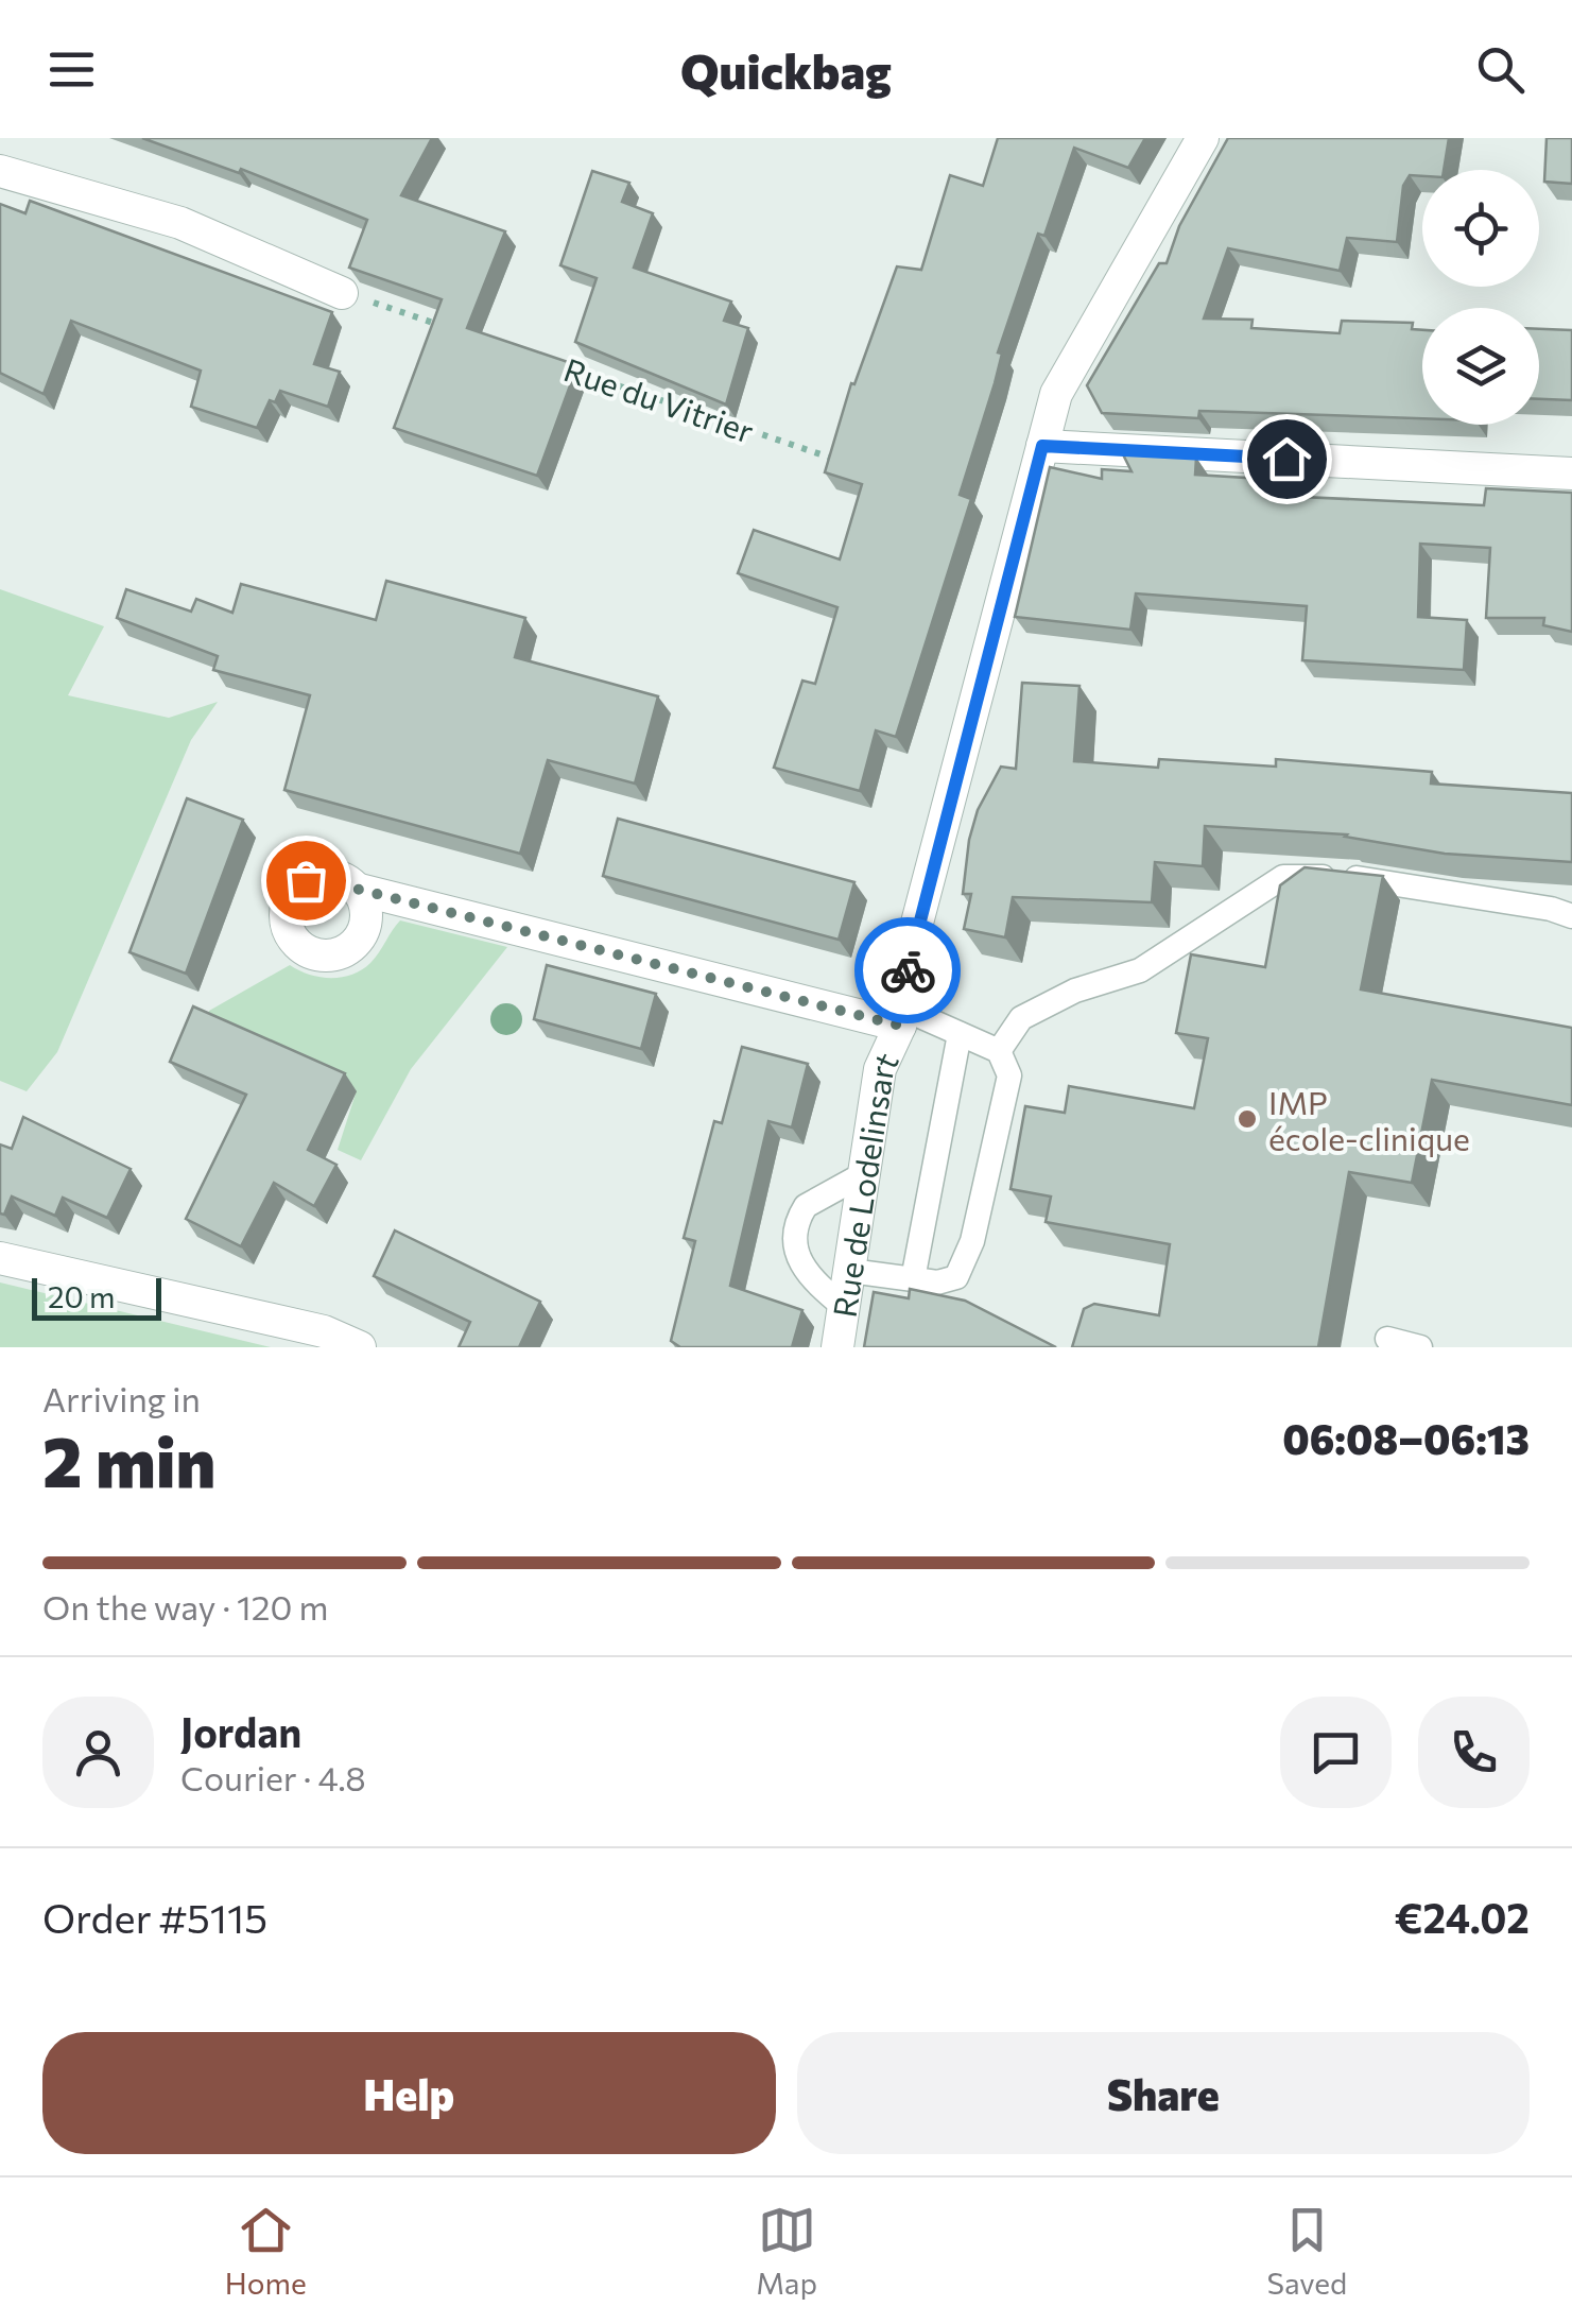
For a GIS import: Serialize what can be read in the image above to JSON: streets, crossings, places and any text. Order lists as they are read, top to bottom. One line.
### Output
{"streets":{"street":["Rue de Lodelinsart"],"path":["Rue du Vitrier"]},"places":["IMP école-clinique"],"scale_bar":"20 m","page":{"header":"Quickbag","scale":"20 m","heading":["2 min","Arriving in","06:08–06:13"],"panel":["Jordan","Courier · 4.8","Order #5115","€24.02"],"bar":"On the way · 120 m","buttons":["Help","Share"],"tabs":["Home","Map","Saved"]}}
